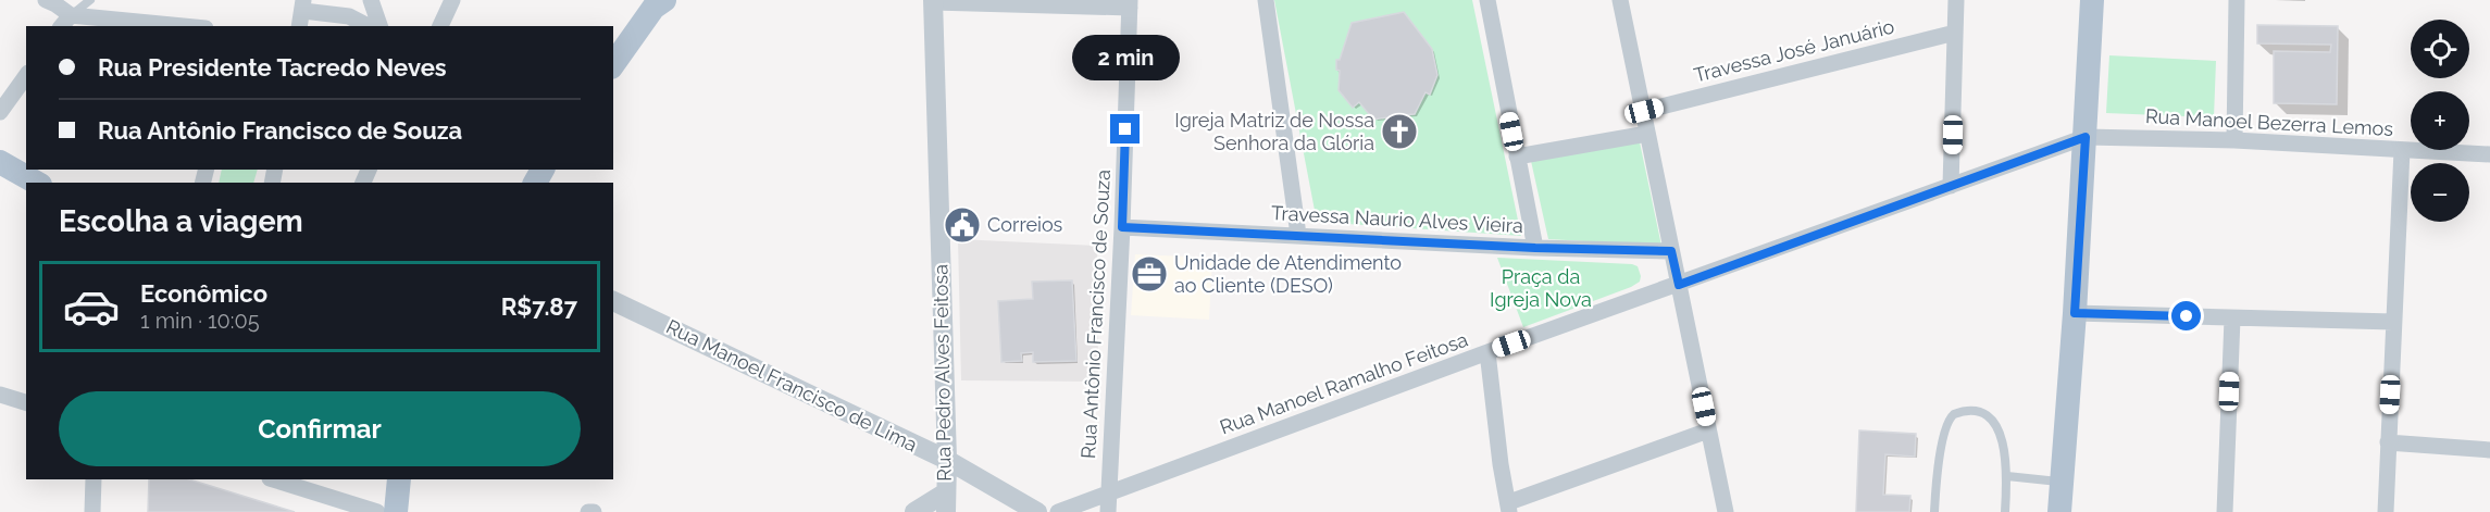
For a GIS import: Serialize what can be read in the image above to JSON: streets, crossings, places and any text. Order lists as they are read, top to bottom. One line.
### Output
{"streets":{"street":["Travessa José Januário","Rua Manoel Bezerra Lemos","Travessa Naurio Alves Vieira","Rua Antônio Francisco de Souza","Rua Pedro Alves Feitosa","Rua Manoel Ramalho Feitosa","Rua Manoel Francisco de Lima"]},"crossings":[["Rua Manoel Bezerra Lemos","Rua Manoel Ramalho Feitosa"],["Travessa Naurio Alves Vieira","Rua Antônio Francisco de Souza"],["Rua Antônio Francisco de Souza","Rua Manoel Ramalho Feitosa"],["Rua Pedro Alves Feitosa","Rua Manoel Francisco de Lima"]],"parks":["Praça da Igreja Nova"],"places":{"church":["Igreja Matriz de Nossa Senhora da Glória"],"public building":["Correios"],"office":["Unidade de Atendimento ao Cliente (DESO)"]},"page":{"map_buttons":["+","−"],"banner":["Rua Presidente Tacredo Neves","Rua Antônio Francisco de Souza"],"bubble":"2 min","heading":"Escolha a viagem","list":[{"name":"Econômico","note":"1 min · 10:05","value":"R$7.87"}],"buttons":"Confirmar"}}
